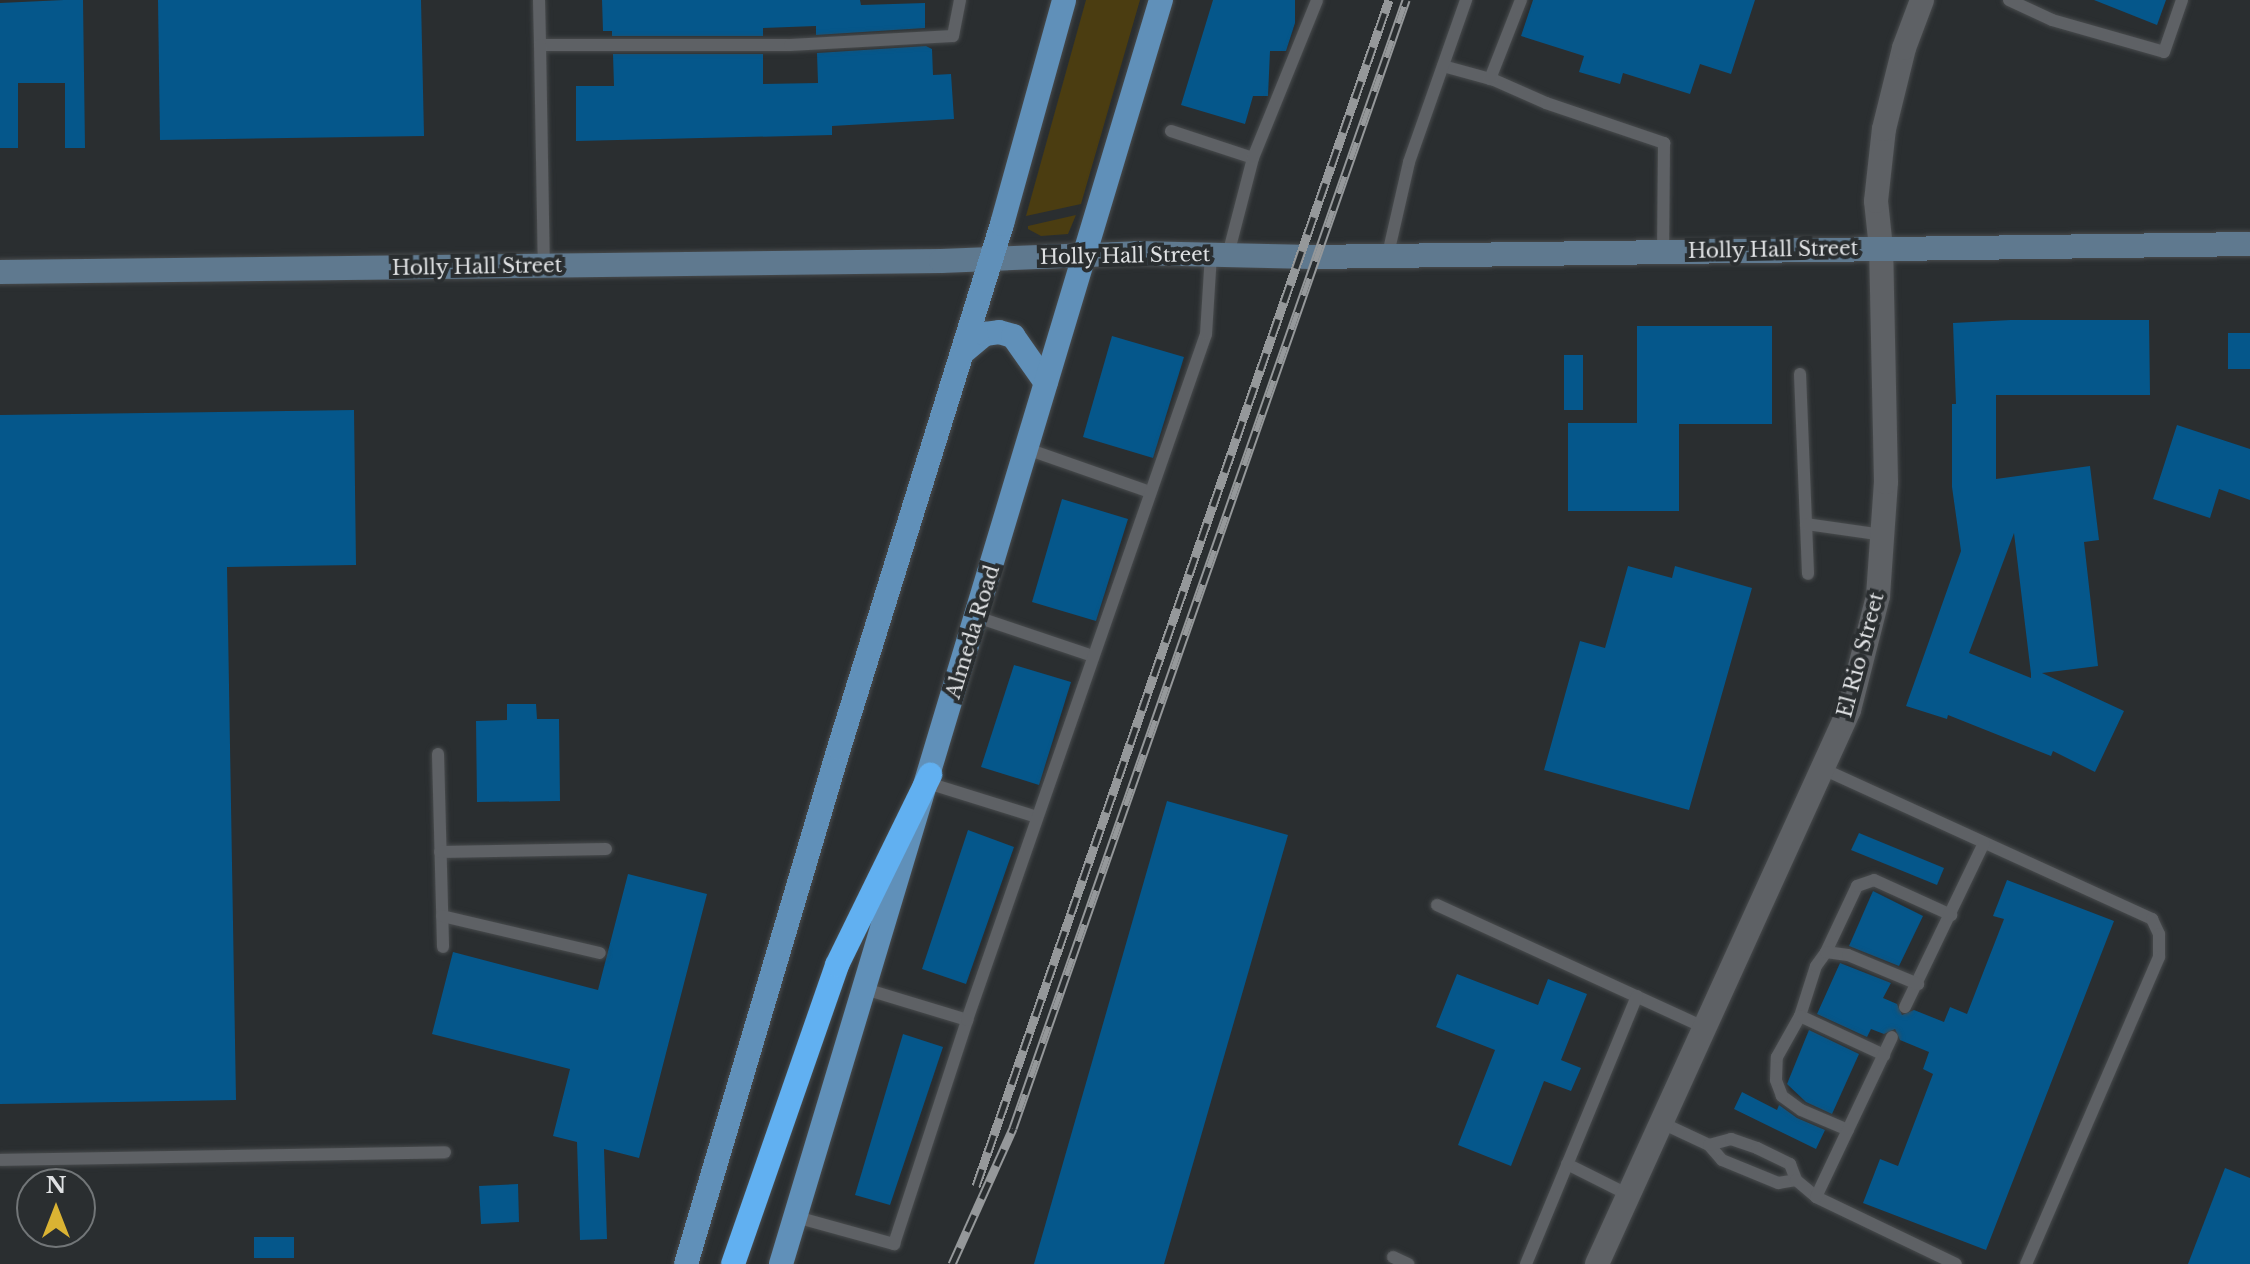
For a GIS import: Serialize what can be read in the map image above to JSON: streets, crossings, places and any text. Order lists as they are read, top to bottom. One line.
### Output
{"streets":{"main road":["Almeda Road"],"street":["Holly Hall Street","El Rio Street"]},"crossings":[["Holly Hall Street","Almeda Road"],["Holly Hall Street","El Rio Street"]],"north":"top"}
